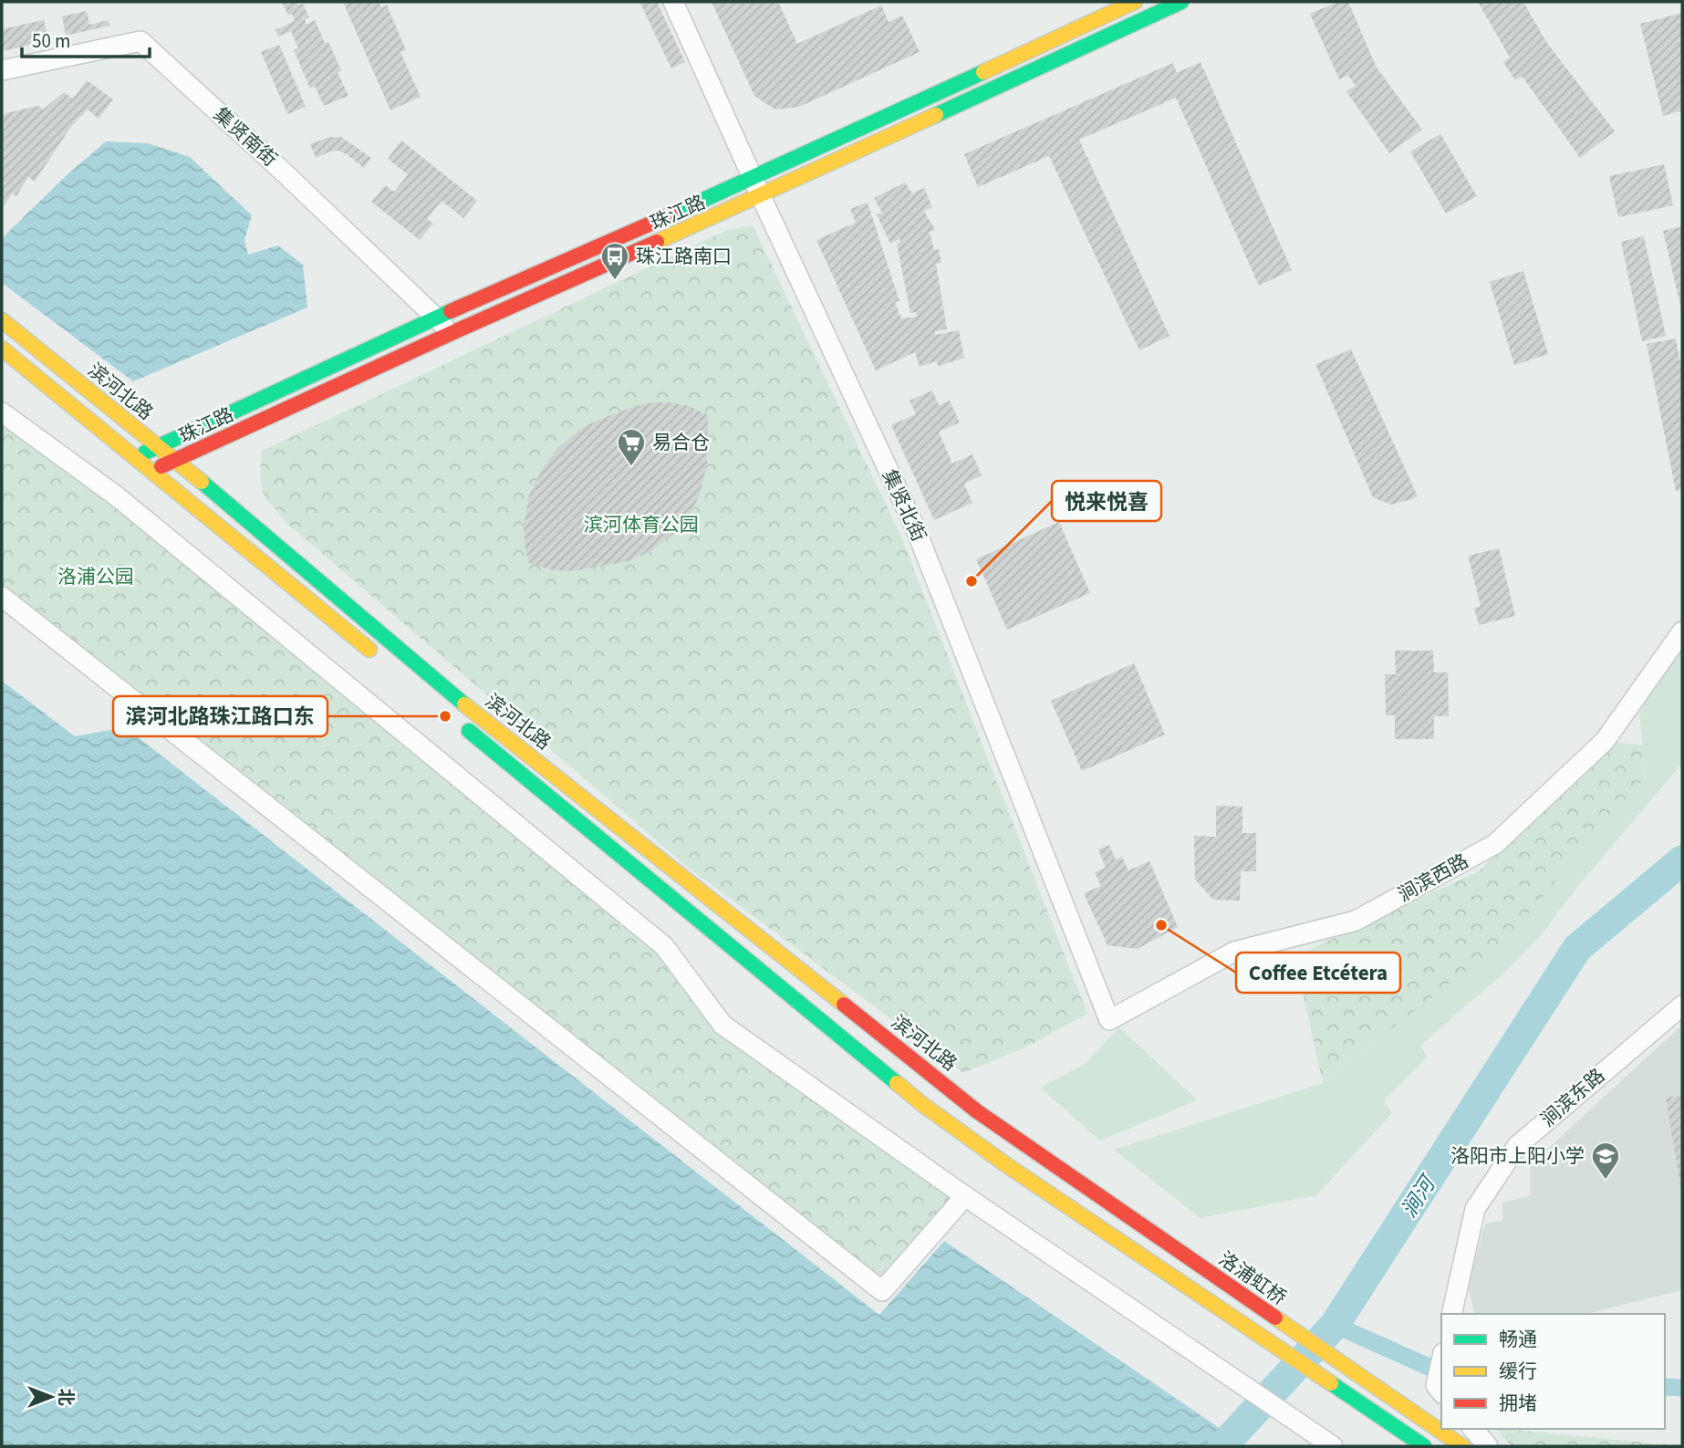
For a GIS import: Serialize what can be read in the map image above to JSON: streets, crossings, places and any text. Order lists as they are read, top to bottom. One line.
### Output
{"streets":{"main road":["珠江路","滨河北路","洛浦虹桥"],"street":["集贤南街","集贤北街","涧滨西路","涧滨东路"]},"crossings":[["集贤南街","珠江路"],["珠江路","滨河北路"],["珠江路","集贤北街"],["滨河北路","洛浦虹桥"],["集贤北街","涧滨西路"]],"water":["涧河"],"parks":["滨河体育公园","洛浦公园"],"places":{"bus stop":["珠江路南口"],"supermarket":["易合仓"],"other":["悦来悦喜","滨河北路珠江路口东","Coffee Etcétera"],"school or university":["洛阳市上阳小学"]},"legend":["畅通","缓行","拥堵"],"scale_bar":"50 m","north":"right"}
